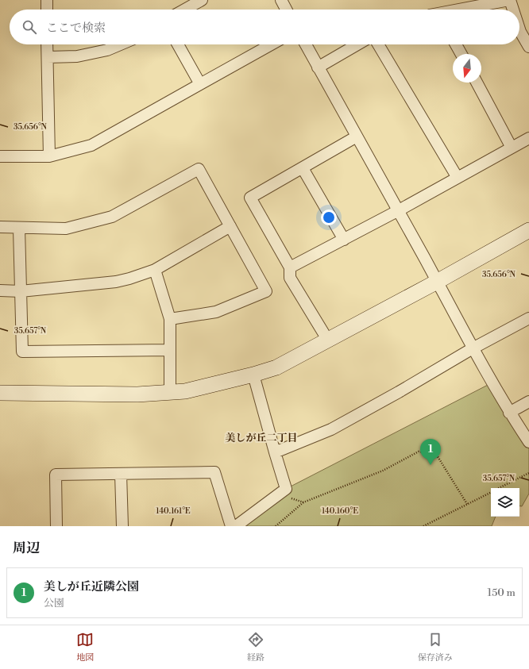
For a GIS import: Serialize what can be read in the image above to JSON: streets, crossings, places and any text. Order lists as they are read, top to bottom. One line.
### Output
{"districts":["美しが丘二丁目"],"north":"bottom","page":{"search":"ここで検索","pins":"1","heading":"周辺","list":[{"mark":"1","name":"美しが丘近隣公園","note":"公園","value":"150 m"}],"nav":["地図","経路","保存済み"]},"coordinates":["35.656°N","35.657°N","140.161°E","140.160°E"]}
